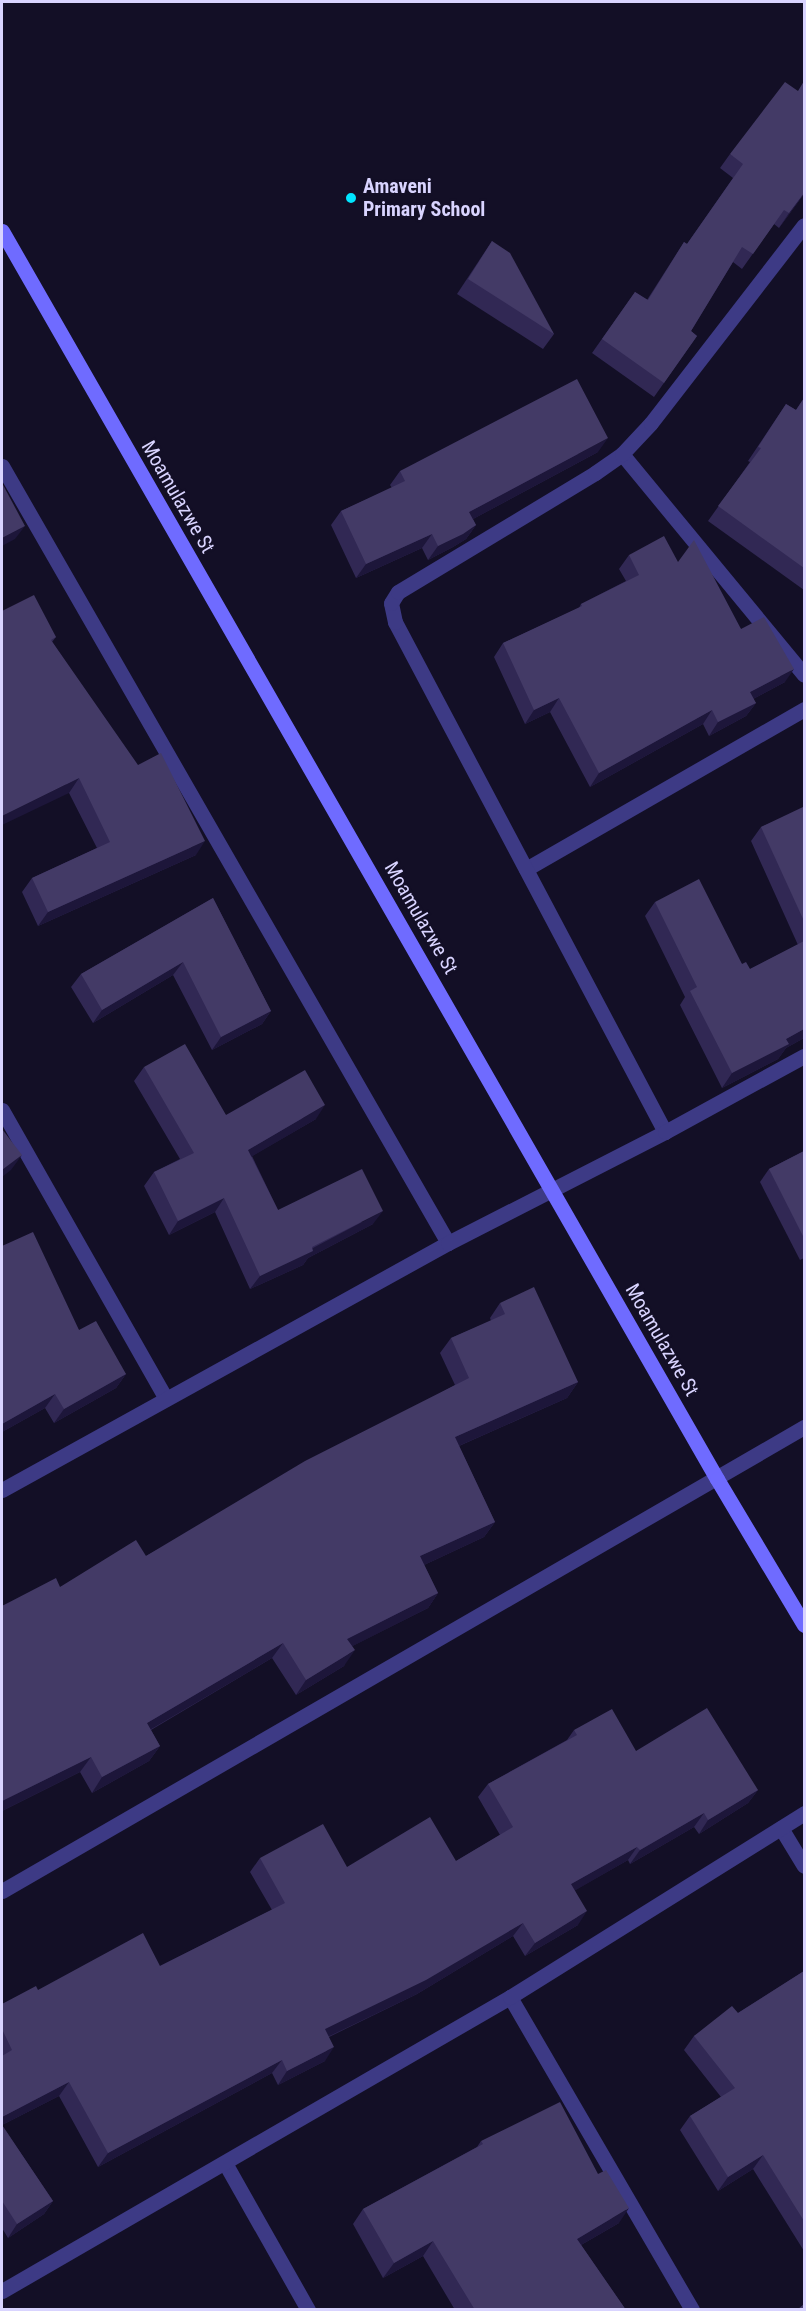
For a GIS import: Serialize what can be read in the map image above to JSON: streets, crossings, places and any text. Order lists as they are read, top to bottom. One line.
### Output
{"streets":{"street":["Moamulazwe St"]},"places":["Amaveni Primary School"]}
